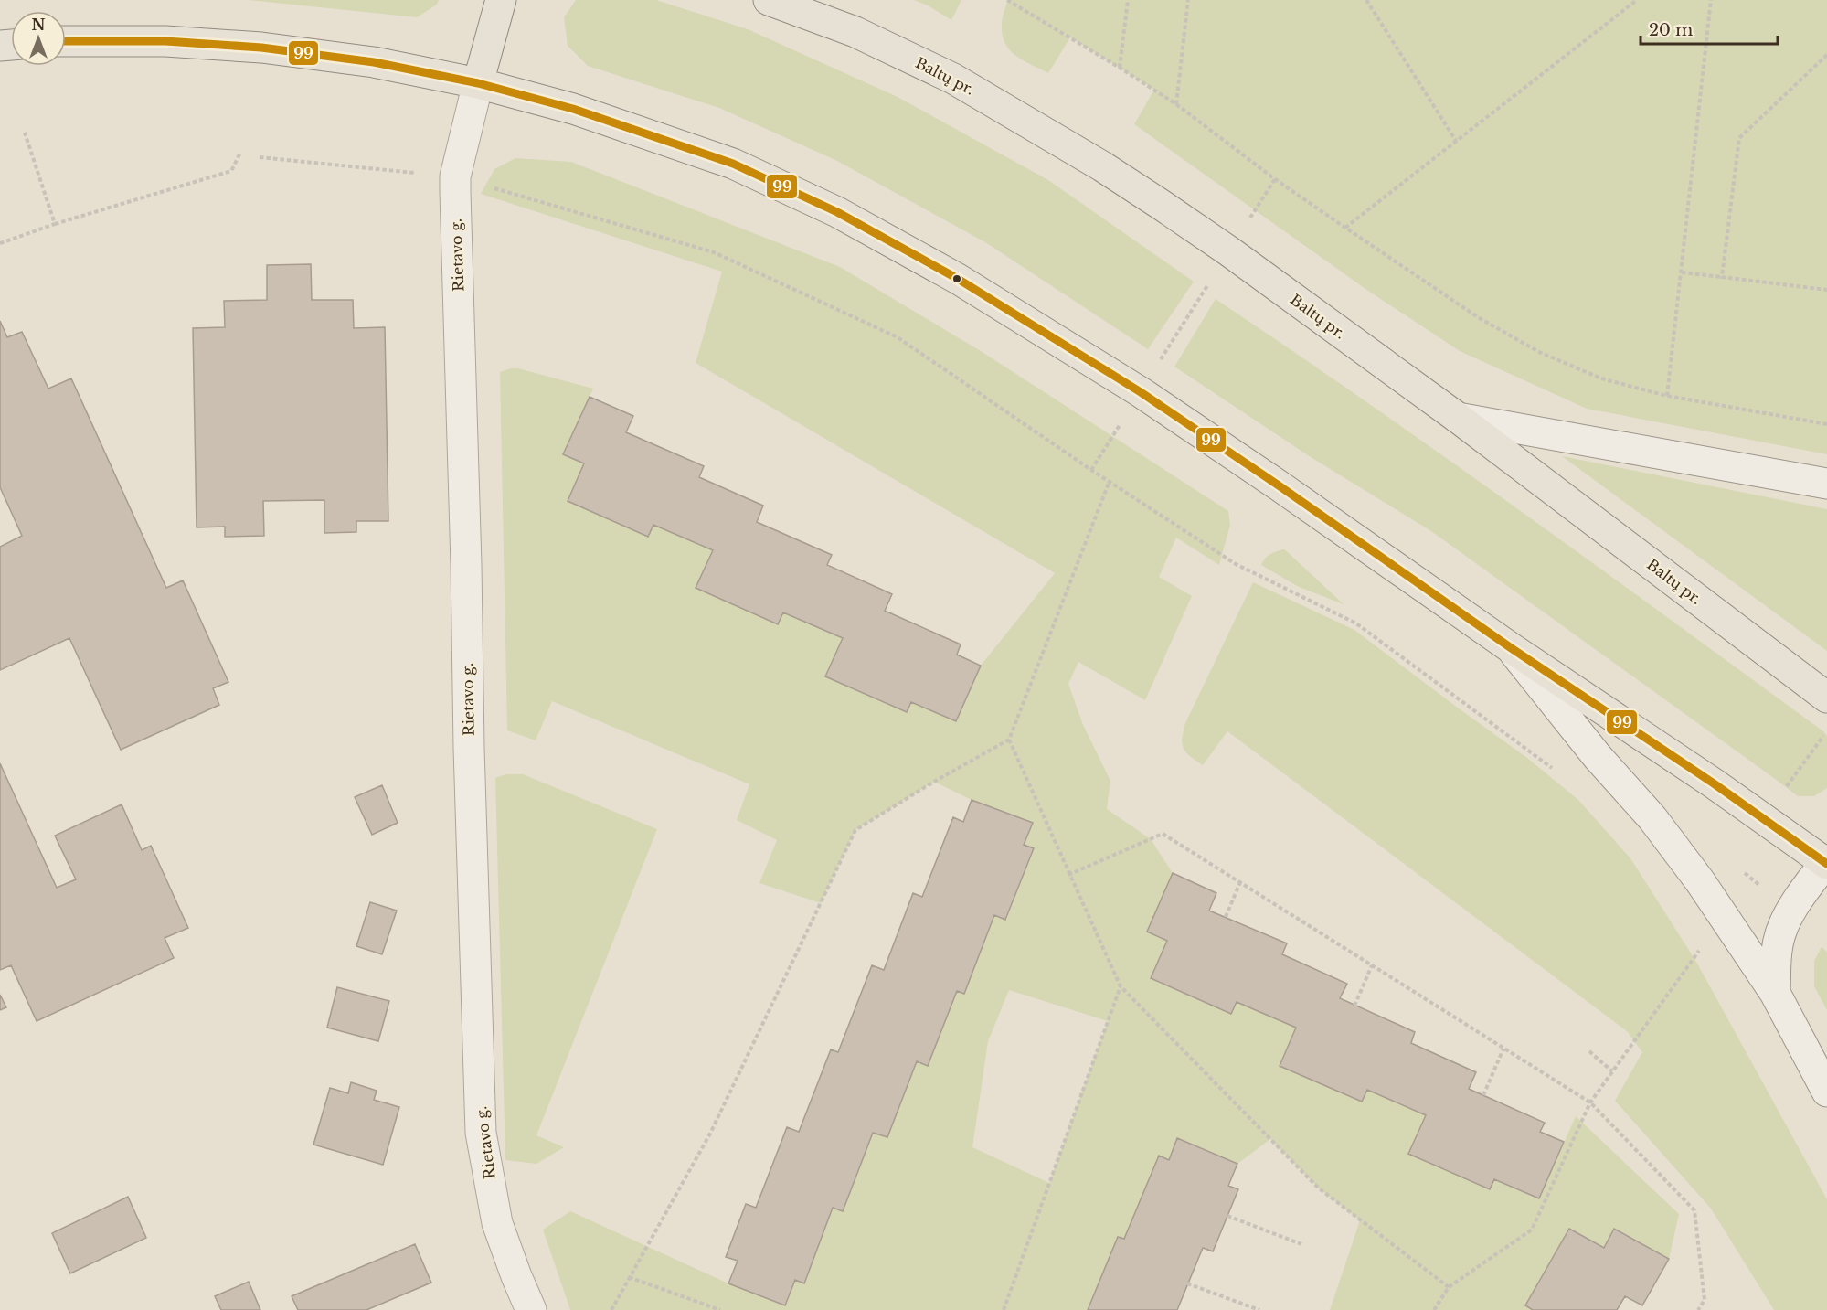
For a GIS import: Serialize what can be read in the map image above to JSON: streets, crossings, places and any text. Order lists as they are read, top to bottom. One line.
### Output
{"streets":{"main road":["Baltų pr."],"street":["Rietavo g."]},"lines":["transit line 99"],"scale_bar":"20 m","north":"top"}
